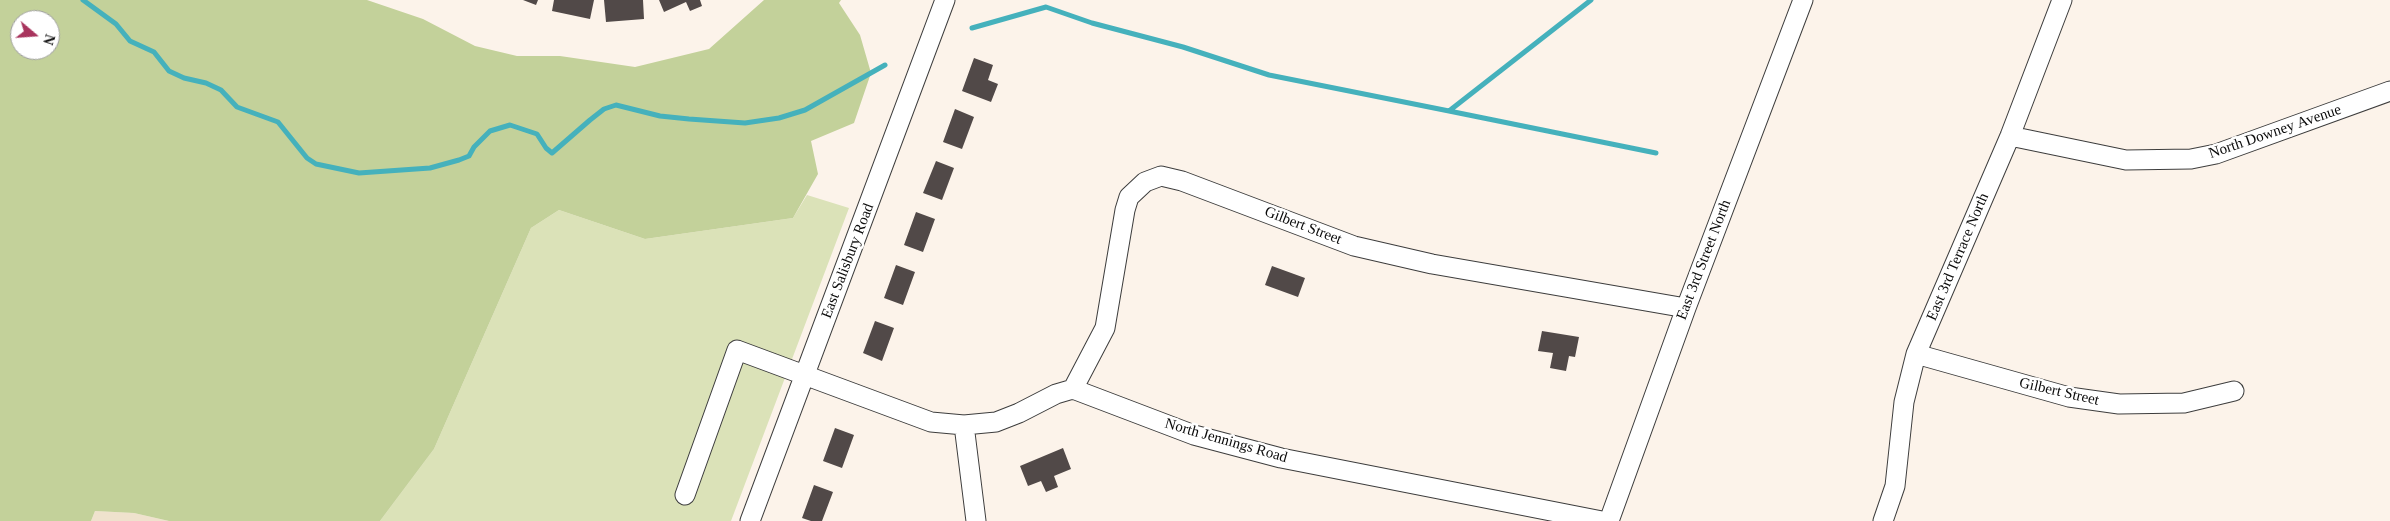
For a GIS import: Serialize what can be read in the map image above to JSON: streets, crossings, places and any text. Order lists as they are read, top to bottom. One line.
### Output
{"streets":{"street":["North Downey Avenue","Gilbert Street","East 3rd Terrace North","East 3rd Street North","East Salisbury Road","North Jennings Road"]},"crossings":[["North Downey Avenue","East 3rd Terrace North"],["Gilbert Street","East 3rd Terrace North"],["Gilbert Street","East 3rd Street North"],["Gilbert Street","North Jennings Road"]],"north":"right"}
